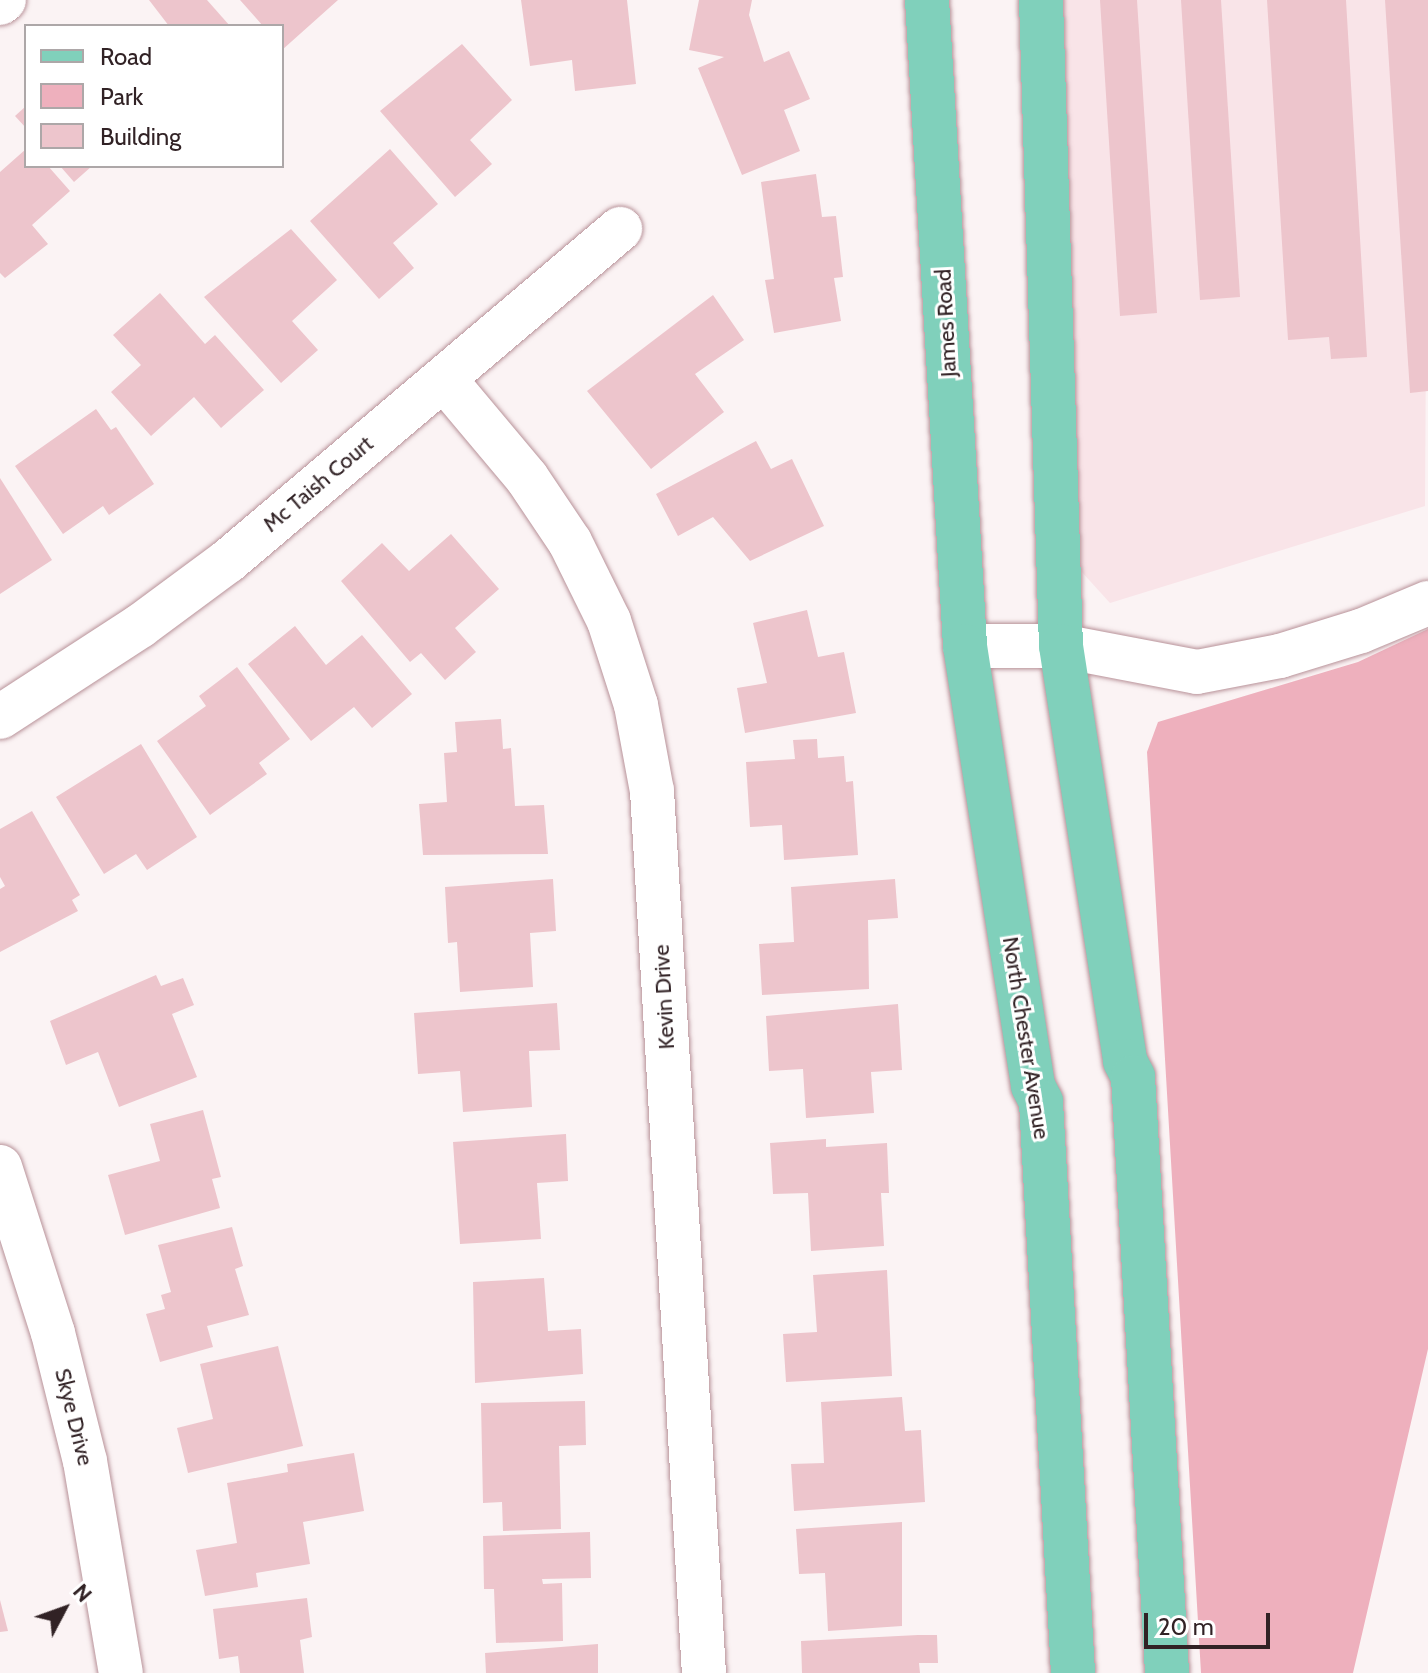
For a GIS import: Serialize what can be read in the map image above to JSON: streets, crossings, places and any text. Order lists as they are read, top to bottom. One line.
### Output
{"streets":{"main road":["James Road","North Chester Avenue"],"street":["Mc Taish Court","Kevin Drive","Skye Drive"]},"crossings":[["James Road","North Chester Avenue"],["Mc Taish Court","Kevin Drive"]],"legend":["Road","Park","Building"],"scale_bar":"20 m","north":"top right"}
